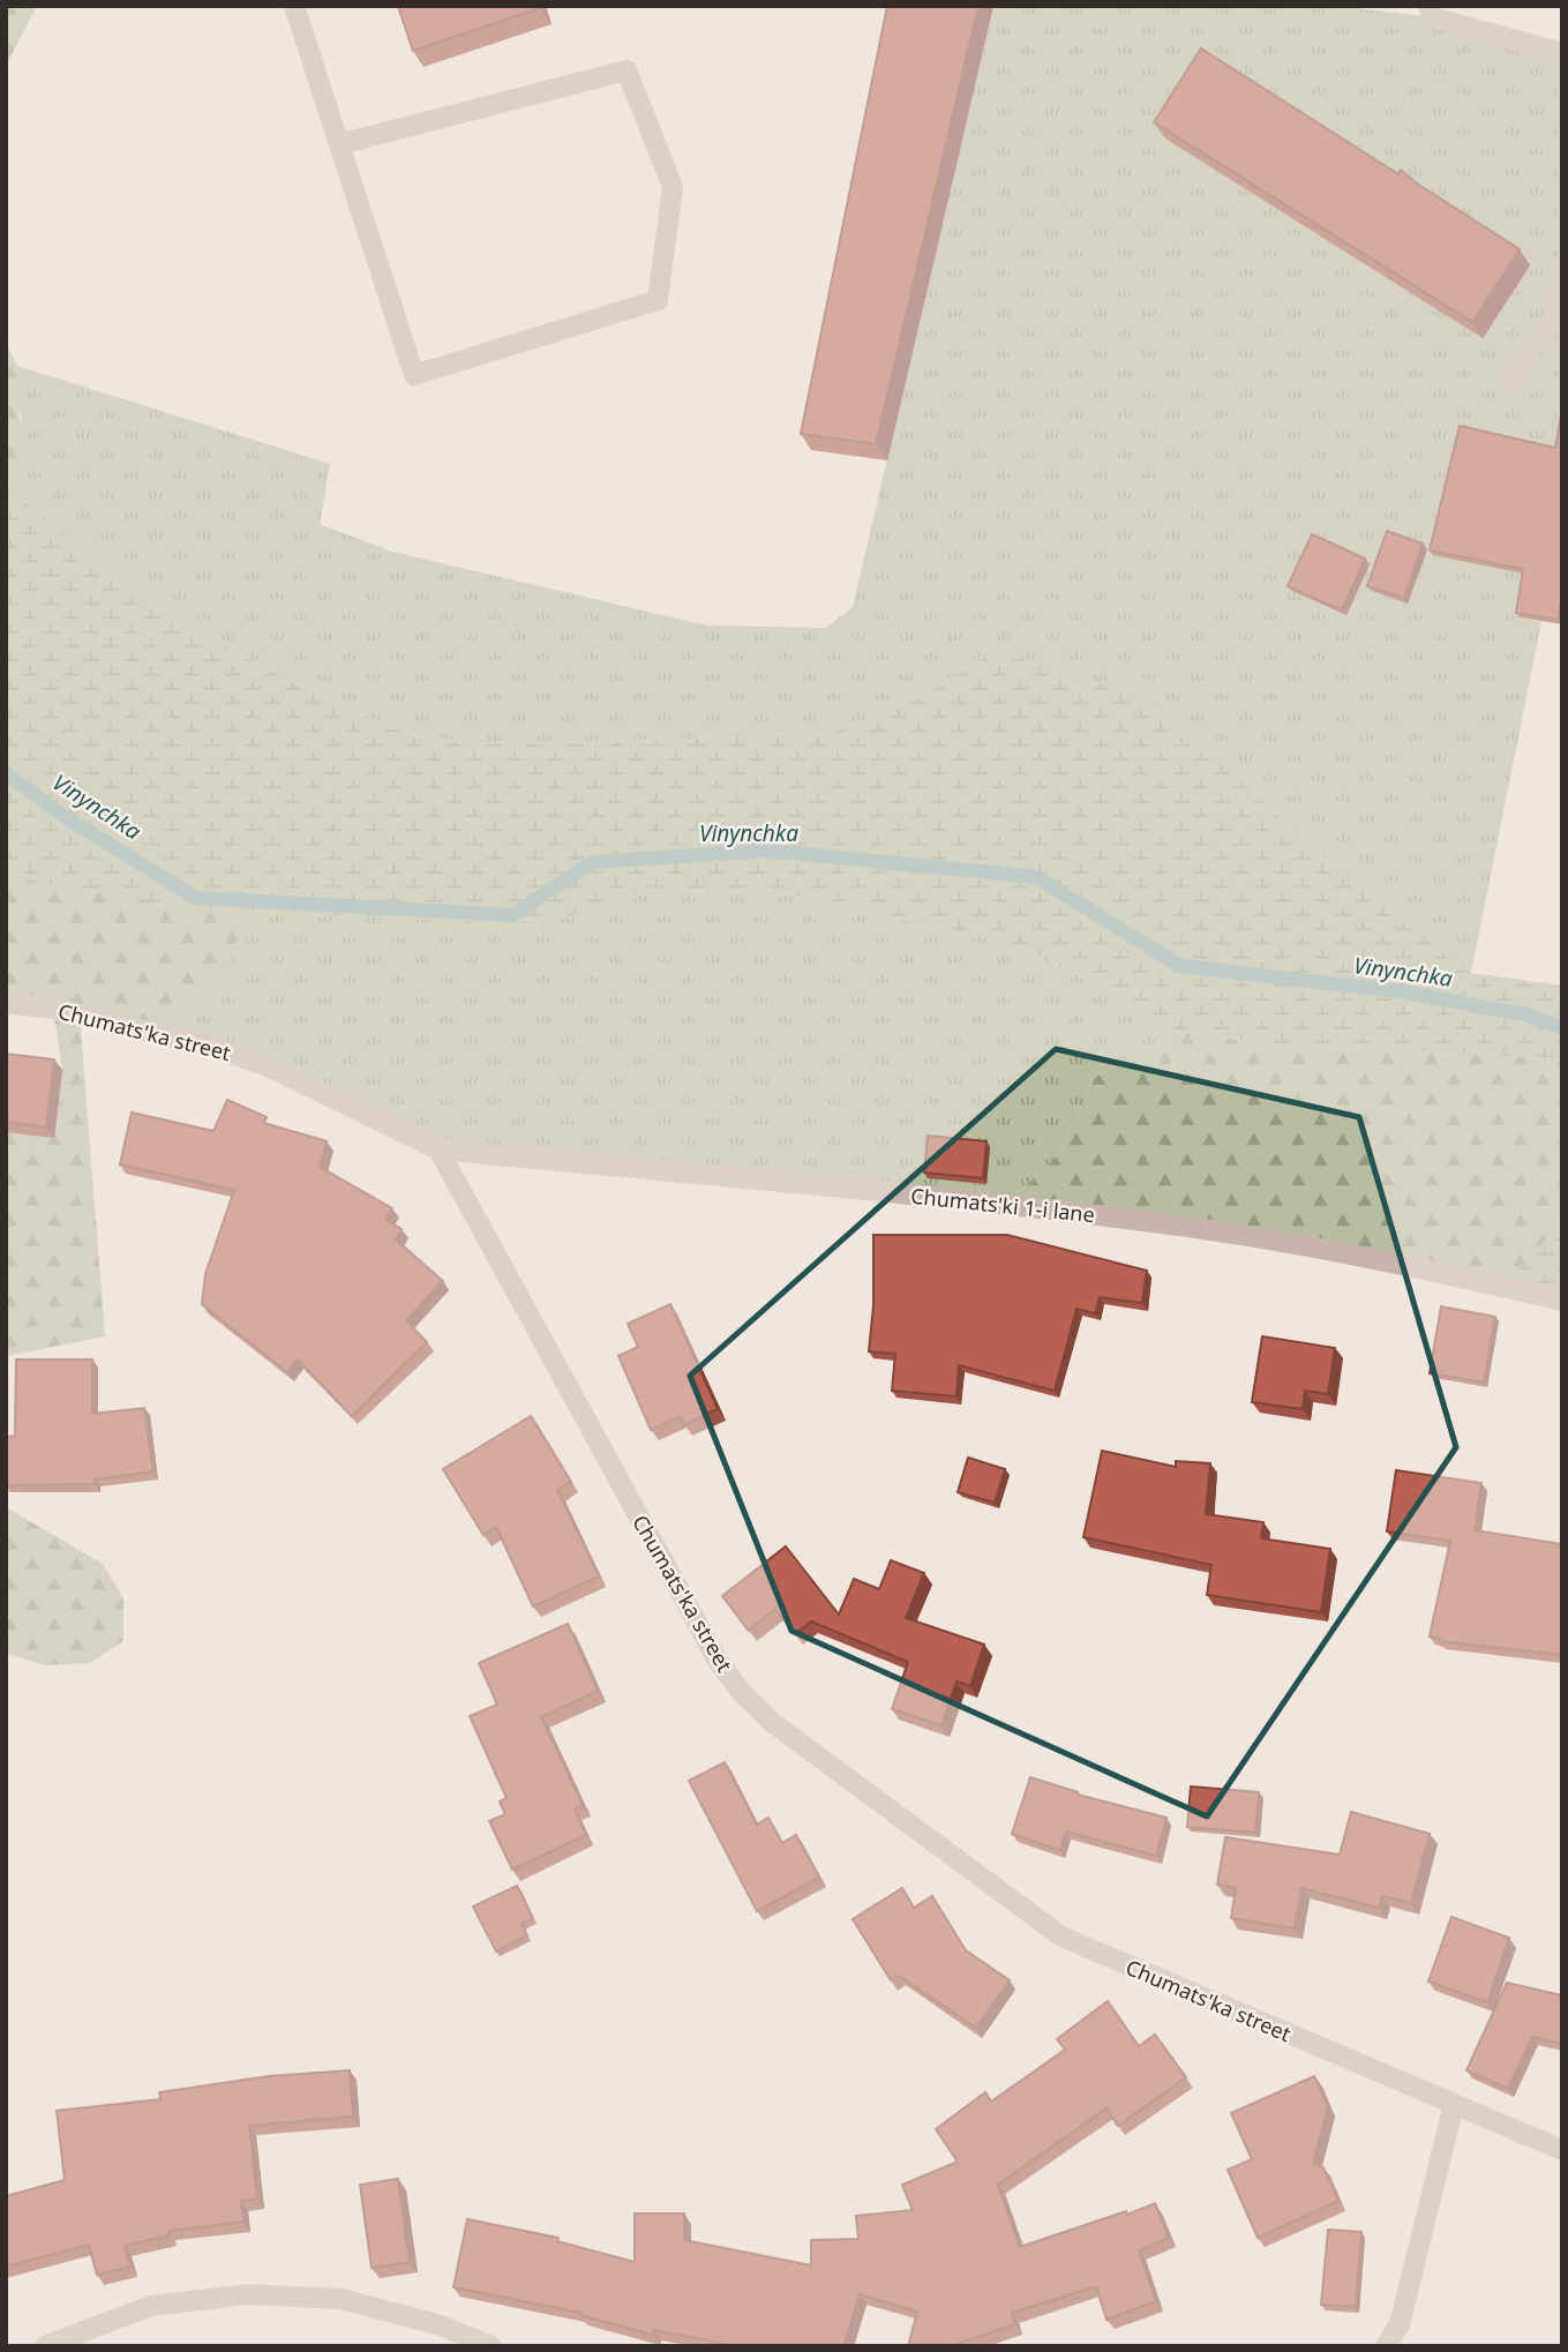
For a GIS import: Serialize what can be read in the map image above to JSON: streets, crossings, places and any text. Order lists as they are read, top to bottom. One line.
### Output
{"streets":{"street":["Chumats'ka street","Chumats'ki 1-i lane"]},"crossings":[["Chumats'ka street","Chumats'ki 1-i lane"]],"water":["Vinynchka"]}
